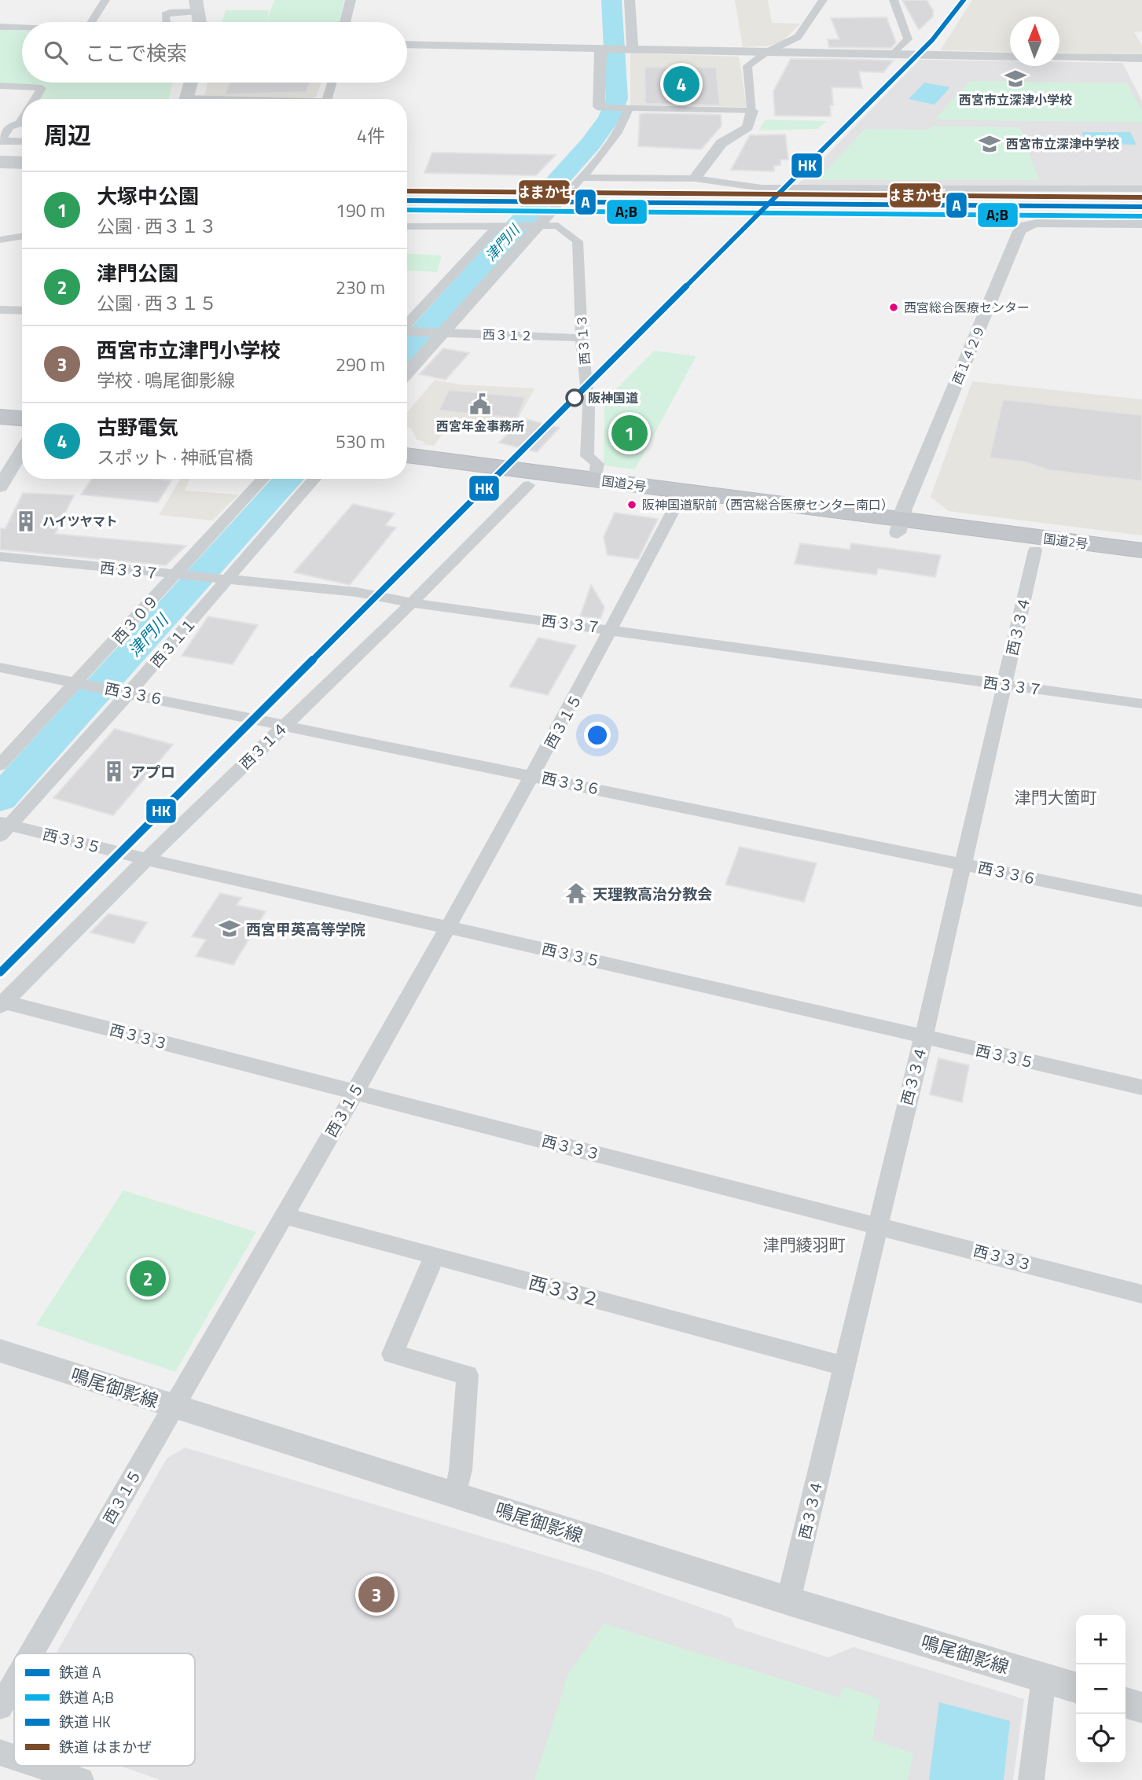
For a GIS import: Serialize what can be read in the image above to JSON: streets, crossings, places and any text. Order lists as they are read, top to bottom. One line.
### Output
{"streets":{"highway":["国道2号"],"street":["西３１２","西３１３","西１４２９","西３３７","西３０９","西３３４","西３１１","西３３６","西３１５","西３１４","西３３５","西３３３","西３３２","鳴尾御影線"]},"crossings":[["西３１２","西３１３"],["西３１３","国道2号"],["西１４２９","国道2号"],["国道2号","西３３４"],["国道2号","西３１５"],["国道2号","西３１４"],["西３３７","西３０９"],["西３３７","西３３４"],["西３３７","西３１１"],["西３３７","西３１５"],["西３３７","西３１４"],["西３０９","西３３６"],["西３３４","西３３６"],["西３３４","西３３５"],["西３３４","西３３３"],["西３３４","西３３２"],["西３３４","鳴尾御影線"],["西３１１","西３３６"],["西３１１","西３３５"],["西３３６","西３１５"],["西３３６","西３１４"],["西３１５","西３３５"],["西３１５","西３３３"],["西３１５","西３３２"],["西３１５","鳴尾御影線"],["西３１４","西３３５"],["西３１４","西３３３"]],"districts":["津門大箇町","津門綾羽町"],"water":["津門川"],"places":{"school or university":["西宮市立深津小学校","西宮市立深津中学校","西宮甲英高等学院"],"other":["西宮総合医療センター","阪神国道","阪神国道駅前（西宮総合医療センター南口）"],"public building":["西宮年金事務所"],"building":["ハイツヤマト","アプロ"],"temple":["天理教高治分教会"]},"lines":["rail line HK","rail line はまかぜ","rail line A","rail line A;B"],"legend":["鉄道 A","鉄道 A;B","鉄道 HK","鉄道 はまかぜ"],"north":"top","page":{"search":"ここで検索","pins":["4","1","2","3"],"heading":["周辺","4件"],"list":[{"mark":"1","name":"大塚中公園","note":"公園 · 西３１３","value":"190 m"},{"mark":"2","name":"津門公園","note":"公園 · 西３１５","value":"230 m"},{"mark":"3","name":"西宮市立津門小学校","note":"学校 · 鳴尾御影線","value":"290 m"},{"mark":"4","name":"古野電気","note":"スポット · 神祇官橋","value":"530 m"}],"map_buttons":["+","−"]}}
